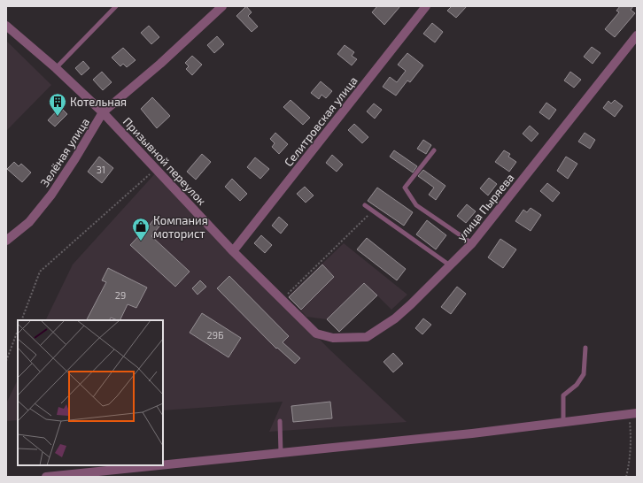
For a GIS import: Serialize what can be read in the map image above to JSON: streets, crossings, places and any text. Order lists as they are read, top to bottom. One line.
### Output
{"streets":{"street":["Селитровская улица","Зелёная улица","Призывной переулок","улица Пыряева"]},"crossings":[["Селитровская улица","Призывной переулок"],["Зелёная улица","Призывной переулок"],["Призывной переулок","улица Пыряева"]],"places":{"building":["Котельная"],"shop":["Компания моторист"]},"house_numbers":["31","29","29Б"]}
